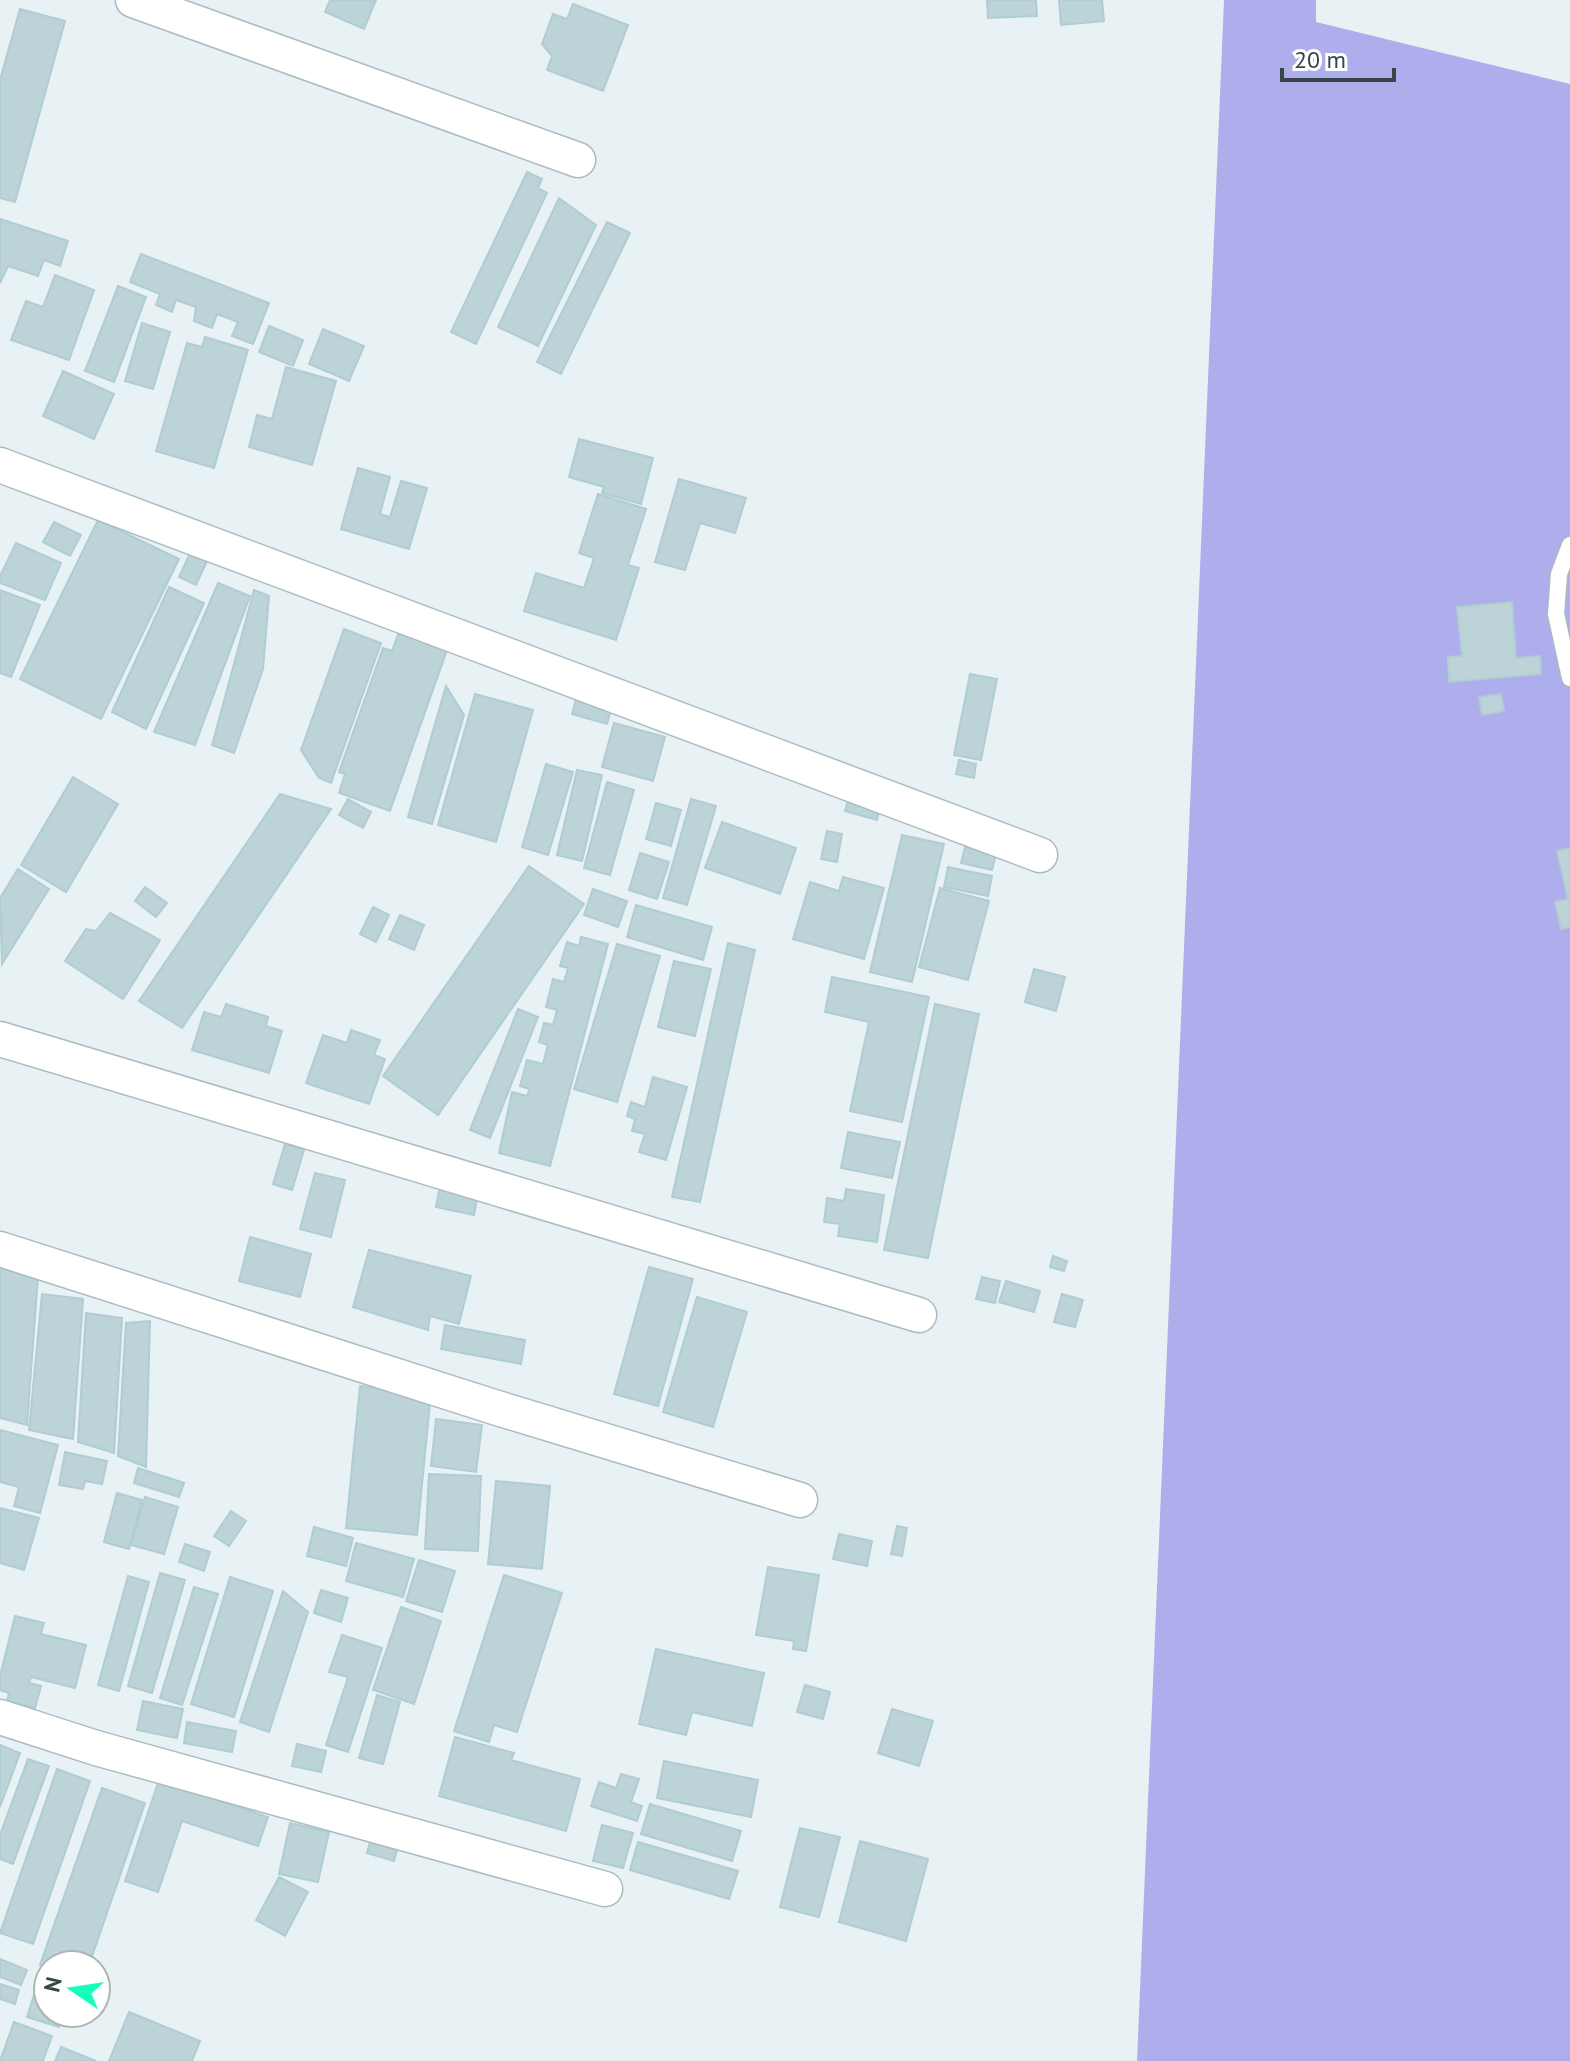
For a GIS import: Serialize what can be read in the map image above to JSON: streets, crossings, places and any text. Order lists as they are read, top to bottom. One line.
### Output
{"scale_bar":"20 m","north":"left"}
